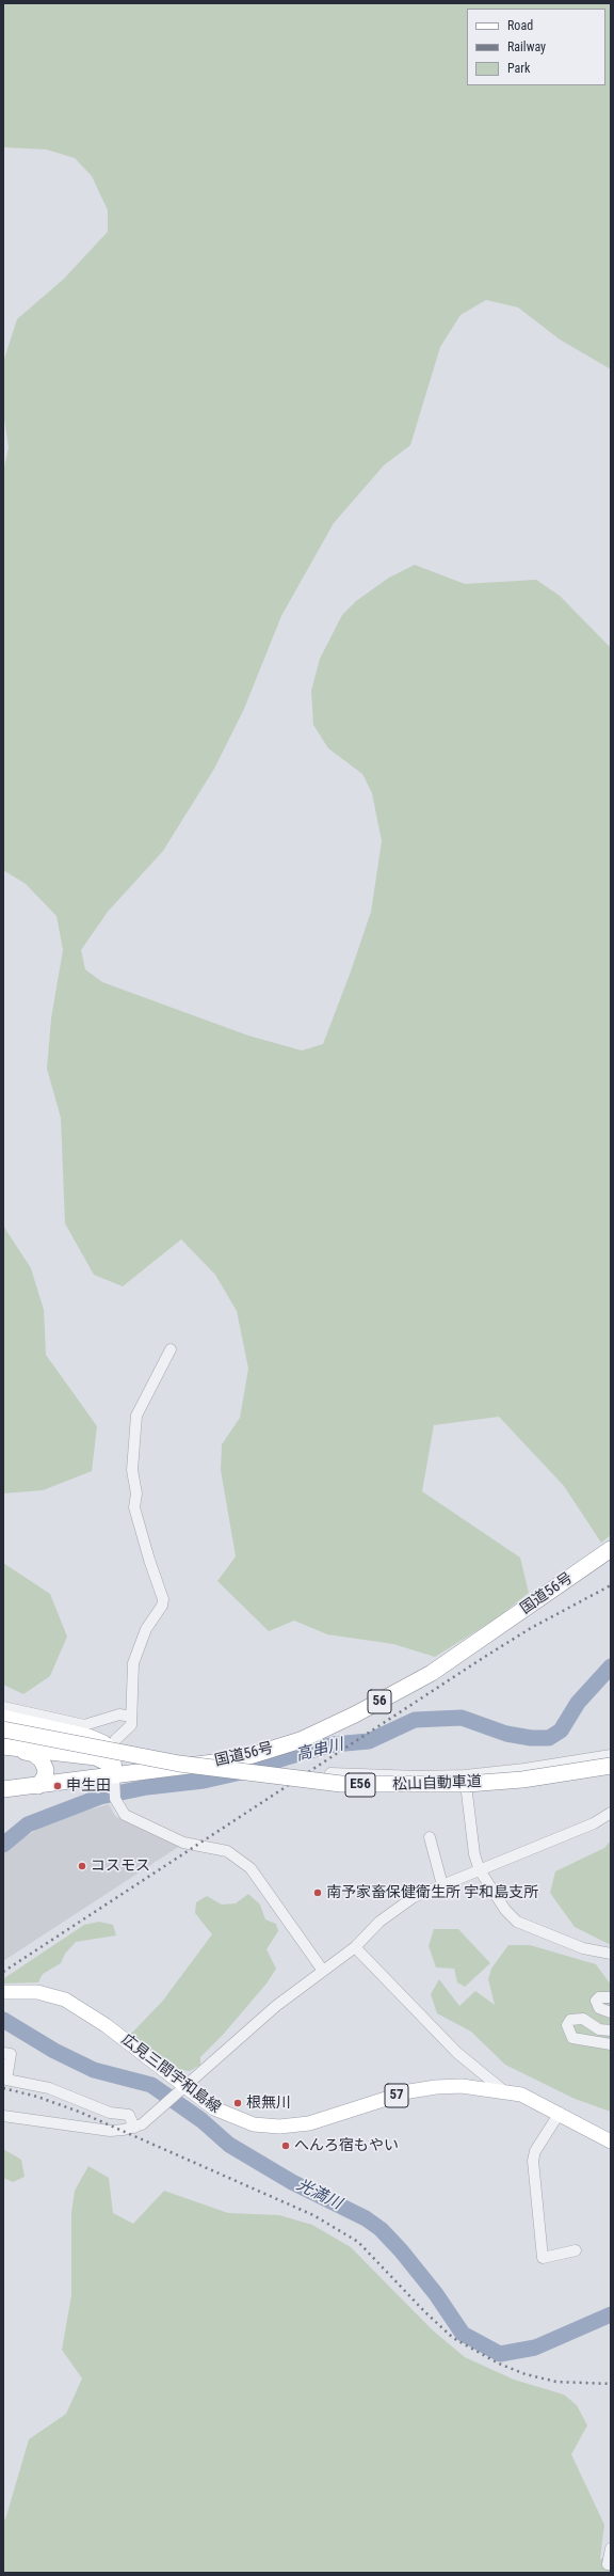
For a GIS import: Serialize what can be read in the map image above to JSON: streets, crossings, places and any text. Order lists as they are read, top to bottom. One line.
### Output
{"streets":{"highway":["国道56号","56","松山自動車道","E56"],"main road":["広見三間宇和島線","57"]},"crossings":[["松山自動車道","E56"]],"water":["高串川","光満川"],"places":["申生田","コスモス","南予家畜保健衛生所 宇和島支所","根無川","へんろ宿もやい"],"legend":["Road","Railway","Park"]}
